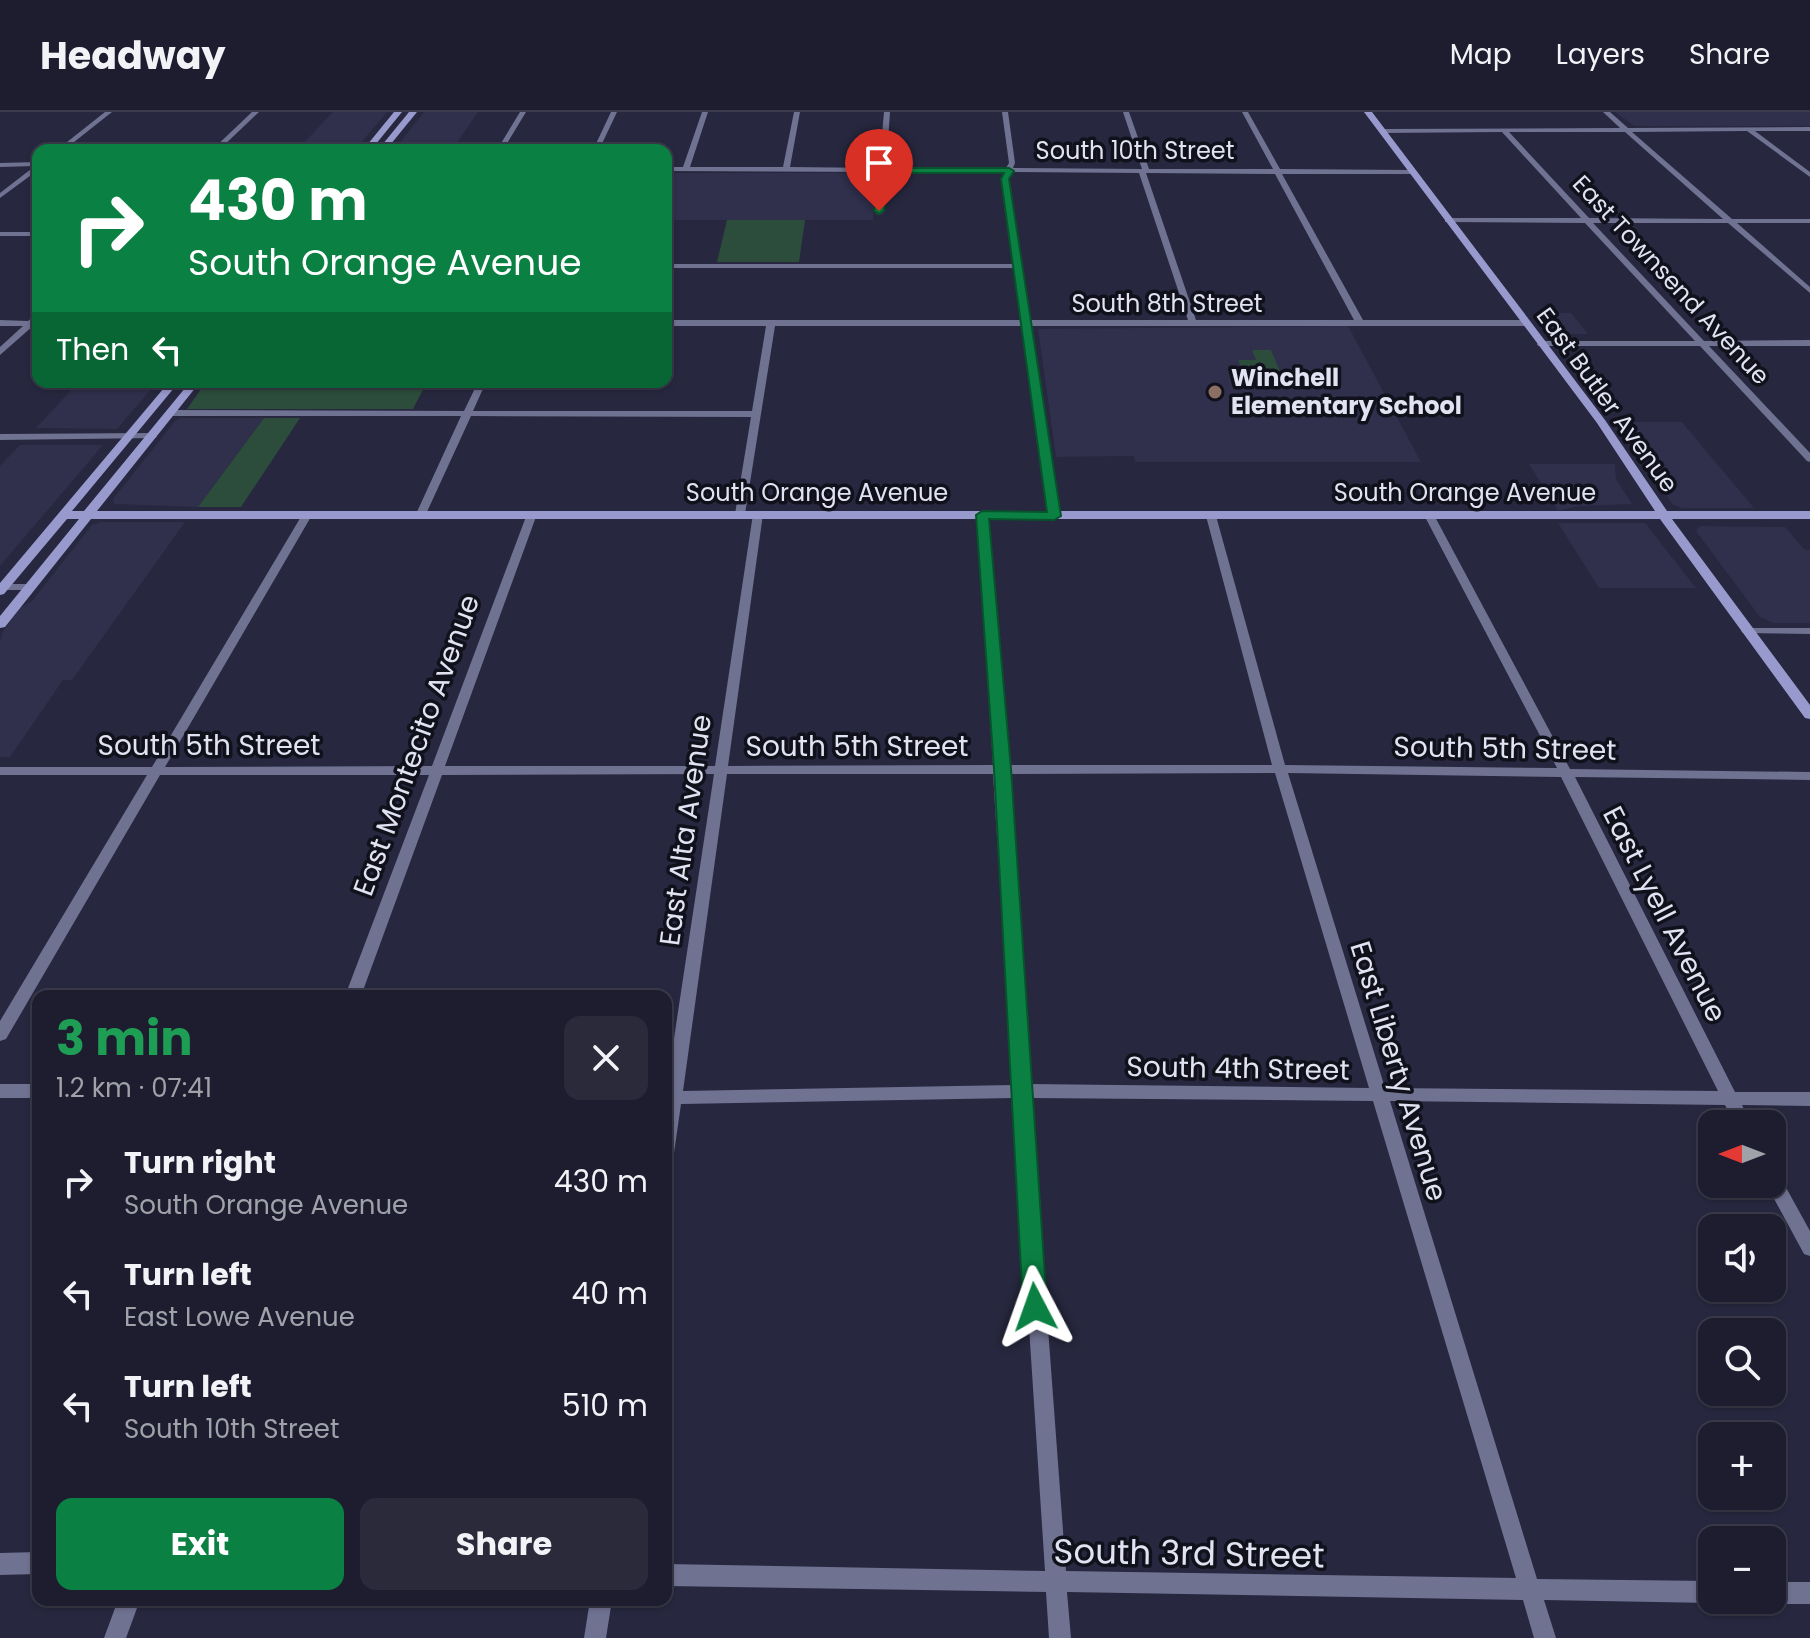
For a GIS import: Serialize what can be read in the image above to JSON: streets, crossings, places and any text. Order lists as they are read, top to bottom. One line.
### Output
{"streets":{"street":["South 10th Street","East Townsend Avenue","South 8th Street","East Butler Avenue","South Orange Avenue","South 5th Street","East Montecito Avenue","East Alta Avenue","East Lyell Avenue","South 4th Street","East Liberty Avenue","South 3rd Street"]},"crossings":[["South 10th Street","East Butler Avenue"],["South 8th Street","East Butler Avenue"],["East Butler Avenue","South Orange Avenue"],["South Orange Avenue","East Montecito Avenue"],["South Orange Avenue","East Alta Avenue"],["South Orange Avenue","East Lyell Avenue"],["South Orange Avenue","East Liberty Avenue"],["South 5th Street","East Montecito Avenue"],["South 5th Street","East Alta Avenue"],["South 5th Street","East Lyell Avenue"],["South 5th Street","East Liberty Avenue"],["East Lyell Avenue","South 4th Street"],["South 4th Street","East Liberty Avenue"],["East Liberty Avenue","South 3rd Street"]],"places":["Winchell Elementary School"],"north":"left","page":{"header":"Headway","nav":["Map","Layers","Share"],"turn":["430 m","South Orange Avenue"],"then":"Then","heading":["3 min","1.2 km · 07:41"],"map_buttons":["+","−"],"list":[{"name":"Turn right","note":"South Orange Avenue","value":"430 m"},{"name":"Turn left","note":"East Lowe Avenue","value":"40 m"},{"name":"Turn left","note":"South 10th Street","value":"510 m"}],"buttons":["Exit","Share"]}}
